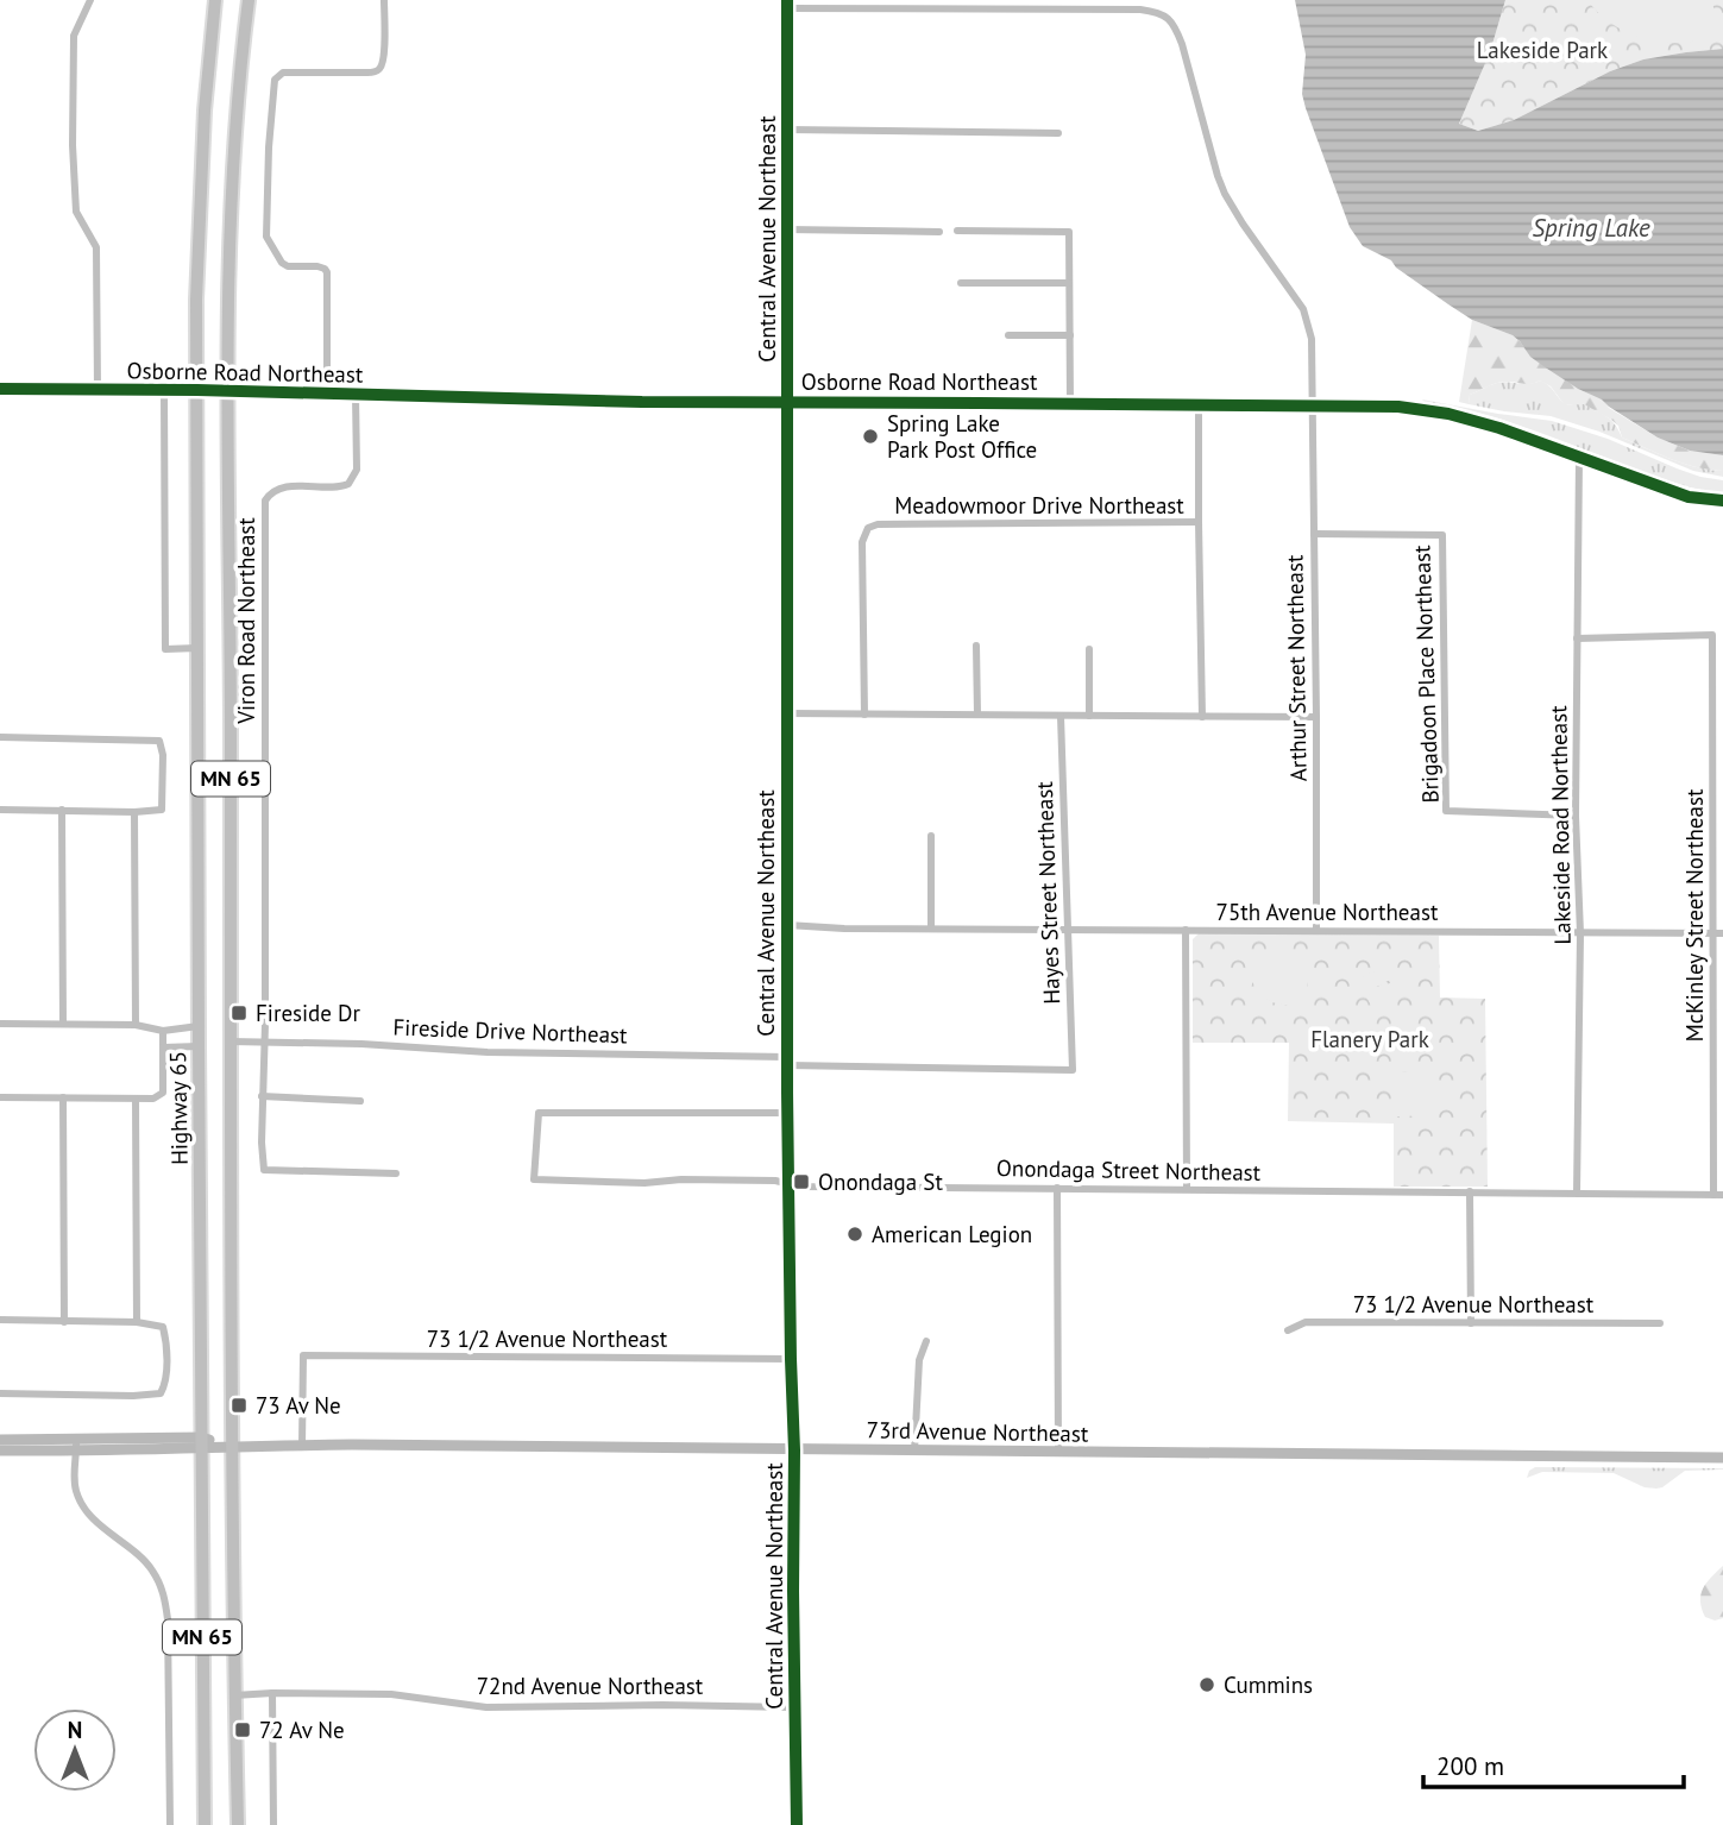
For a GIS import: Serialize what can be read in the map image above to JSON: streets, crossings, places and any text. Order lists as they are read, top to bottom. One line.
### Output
{"streets":{"highway":["MN 65","Highway 65"],"street":["Central Avenue Northeast","Osborne Road Northeast","Meadowmoor Drive Northeast","Viron Road Northeast","Arthur Street Northeast","Brigadoon Place Northeast","Lakeside Road Northeast","Hayes Street Northeast","75th Avenue Northeast","McKinley Street Northeast","Fireside Drive Northeast","Onondaga Street Northeast","73 1/2 Avenue Northeast","73rd Avenue Northeast","72nd Avenue Northeast"]},"crossings":[["Central Avenue Northeast","Osborne Road Northeast"],["Central Avenue Northeast","Arthur Street Northeast"],["Central Avenue Northeast","75th Avenue Northeast"],["Central Avenue Northeast","Fireside Drive Northeast"],["Central Avenue Northeast","Onondaga Street Northeast"],["Central Avenue Northeast","73 1/2 Avenue Northeast"],["Central Avenue Northeast","73rd Avenue Northeast"],["Central Avenue Northeast","72nd Avenue Northeast"],["Osborne Road Northeast","Viron Road Northeast"],["Osborne Road Northeast","Arthur Street Northeast"],["Osborne Road Northeast","MN 65"],["Osborne Road Northeast","Lakeside Road Northeast"],["Osborne Road Northeast","Highway 65"],["Viron Road Northeast","Fireside Drive Northeast"],["Arthur Street Northeast","Brigadoon Place Northeast"],["Arthur Street Northeast","75th Avenue Northeast"],["Brigadoon Place Northeast","Lakeside Road Northeast"],["MN 65","Fireside Drive Northeast"],["MN 65","Highway 65"],["MN 65","73rd Avenue Northeast"],["MN 65","72nd Avenue Northeast"],["Lakeside Road Northeast","75th Avenue Northeast"],["Lakeside Road Northeast","McKinley Street Northeast"],["Lakeside Road Northeast","Onondaga Street Northeast"],["Hayes Street Northeast","75th Avenue Northeast"],["Hayes Street Northeast","Fireside Drive Northeast"],["75th Avenue Northeast","McKinley Street Northeast"],["McKinley Street Northeast","Onondaga Street Northeast"],["Highway 65","73rd Avenue Northeast"],["73 1/2 Avenue Northeast","73rd Avenue Northeast"]],"water":["Spring Lake"],"parks":["Lakeside Park","Flanery Park"],"places":{"other":["Spring Lake Park Post Office","American Legion","Cummins"],"transit":["Fireside Dr","Onondaga St","73 Av Ne","72 Av Ne"]},"scale_bar":"200 m","north":"top"}
